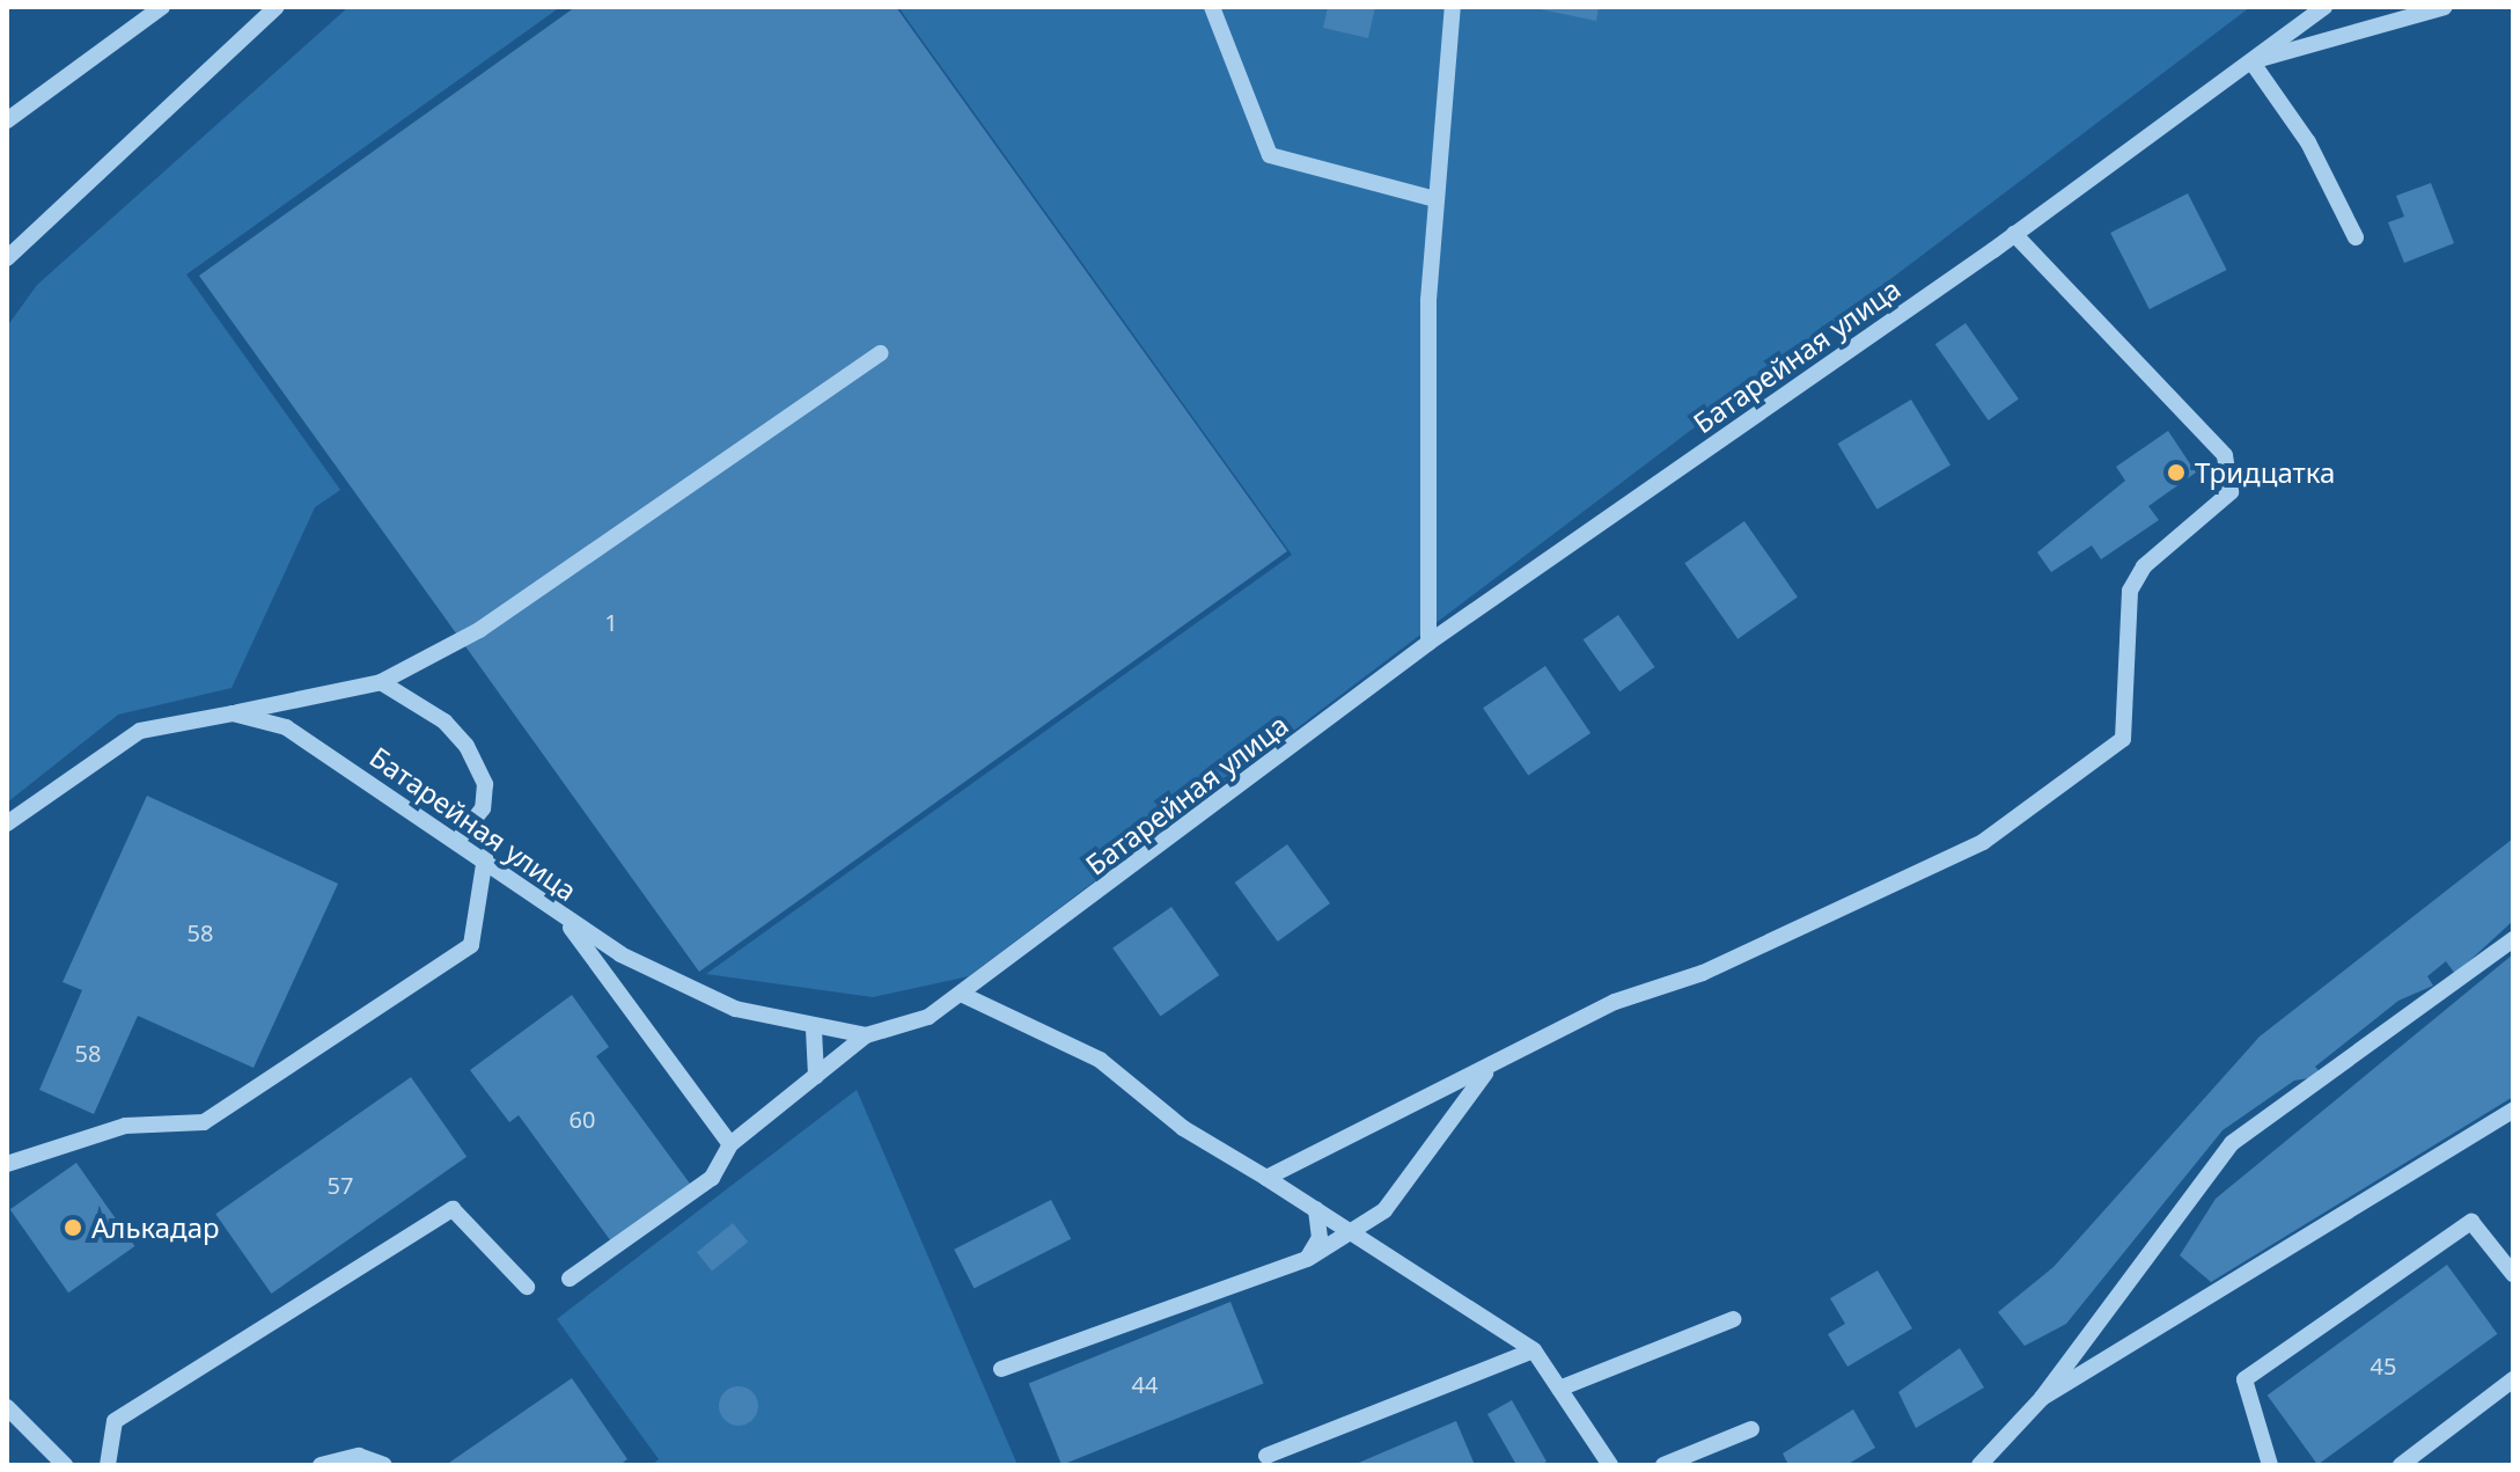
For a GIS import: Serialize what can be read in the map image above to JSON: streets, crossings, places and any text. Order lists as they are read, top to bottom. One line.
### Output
{"streets":{"street":["Батарейная улица"]},"places":["Тридцатка","Алькадар"],"house_numbers":["1","58","58","60","57","45","44"]}
